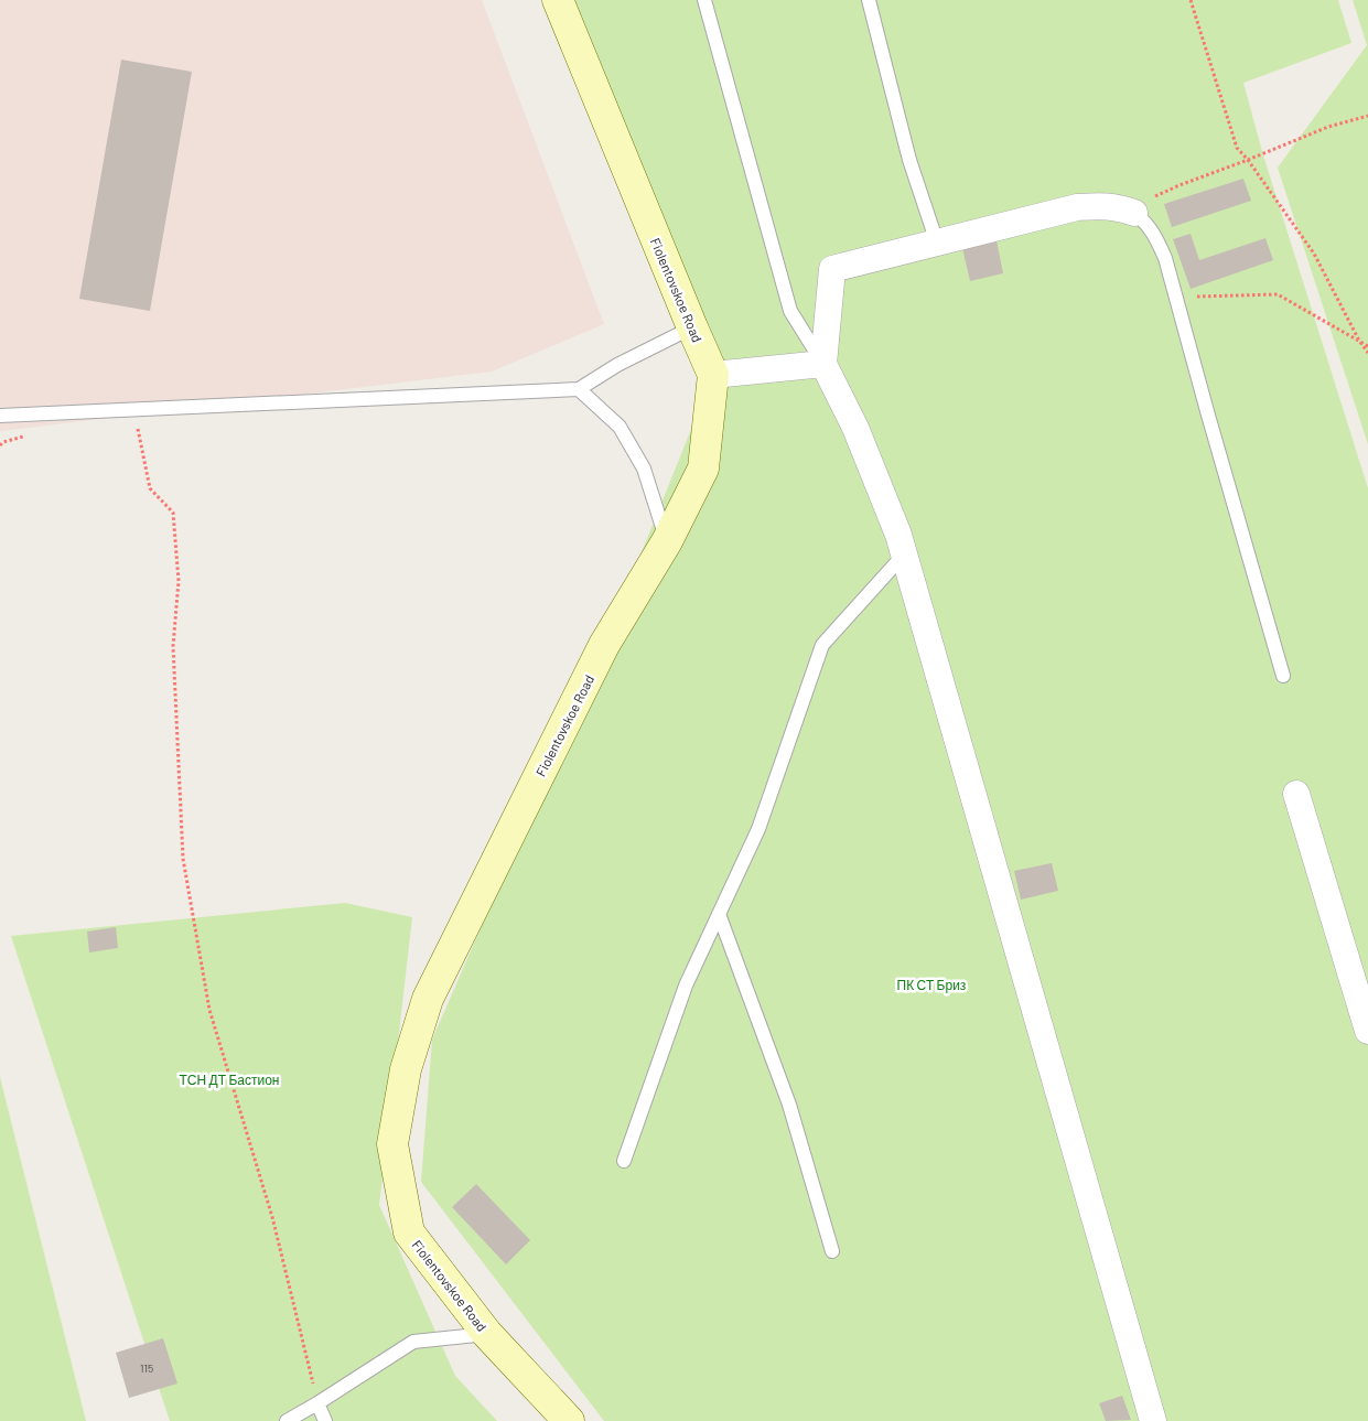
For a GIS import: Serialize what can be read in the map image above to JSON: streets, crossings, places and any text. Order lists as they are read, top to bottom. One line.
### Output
{"streets":{"main road":["Fiolentovskoe Road"]},"parks":["ПК СТ Бриз","ТСН ДТ Бастион"],"house_numbers":["115"]}
